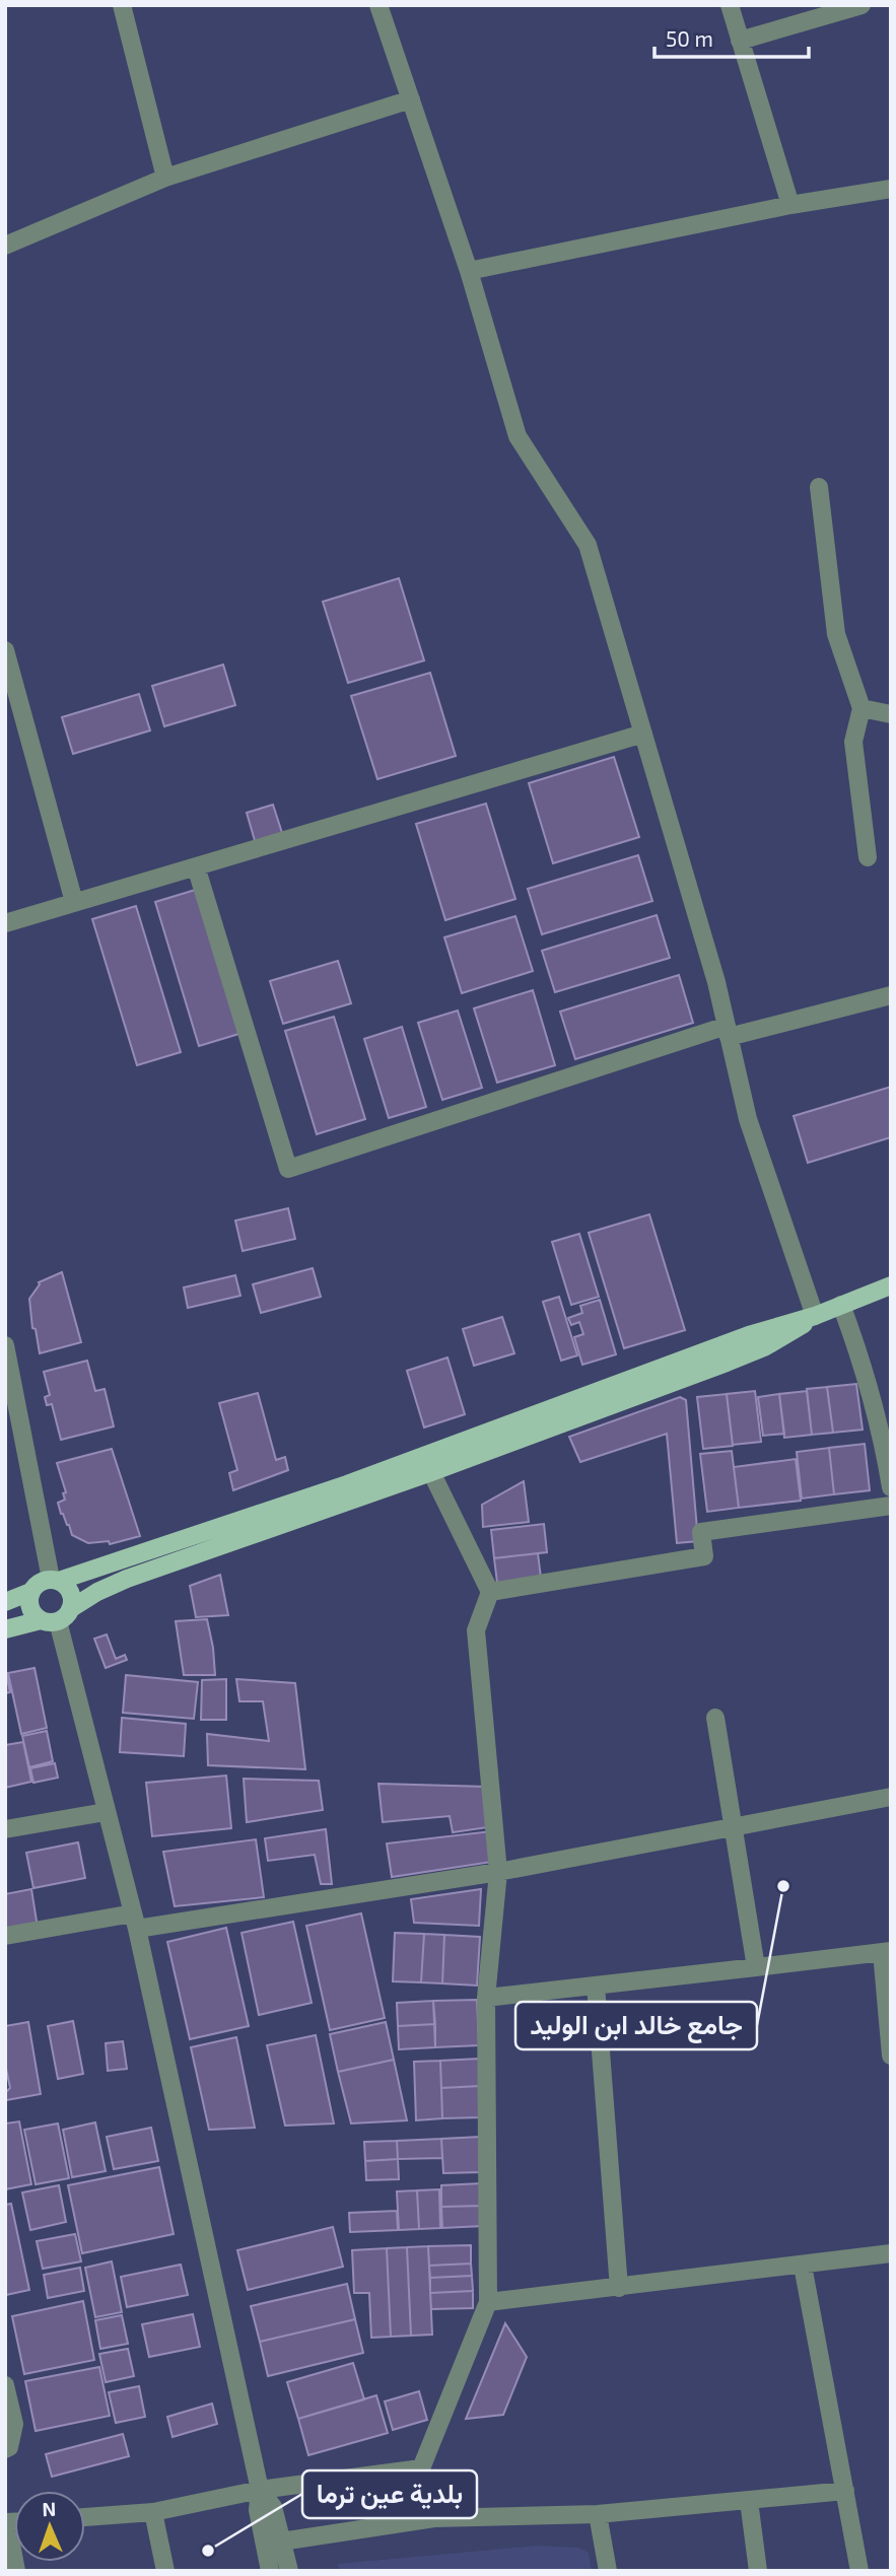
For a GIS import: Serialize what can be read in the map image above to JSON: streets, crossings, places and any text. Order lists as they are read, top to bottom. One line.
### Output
{"places":["جامع خالد ابن الوليد","بلدية عين ترما"],"scale_bar":"50 m","north":"top"}
